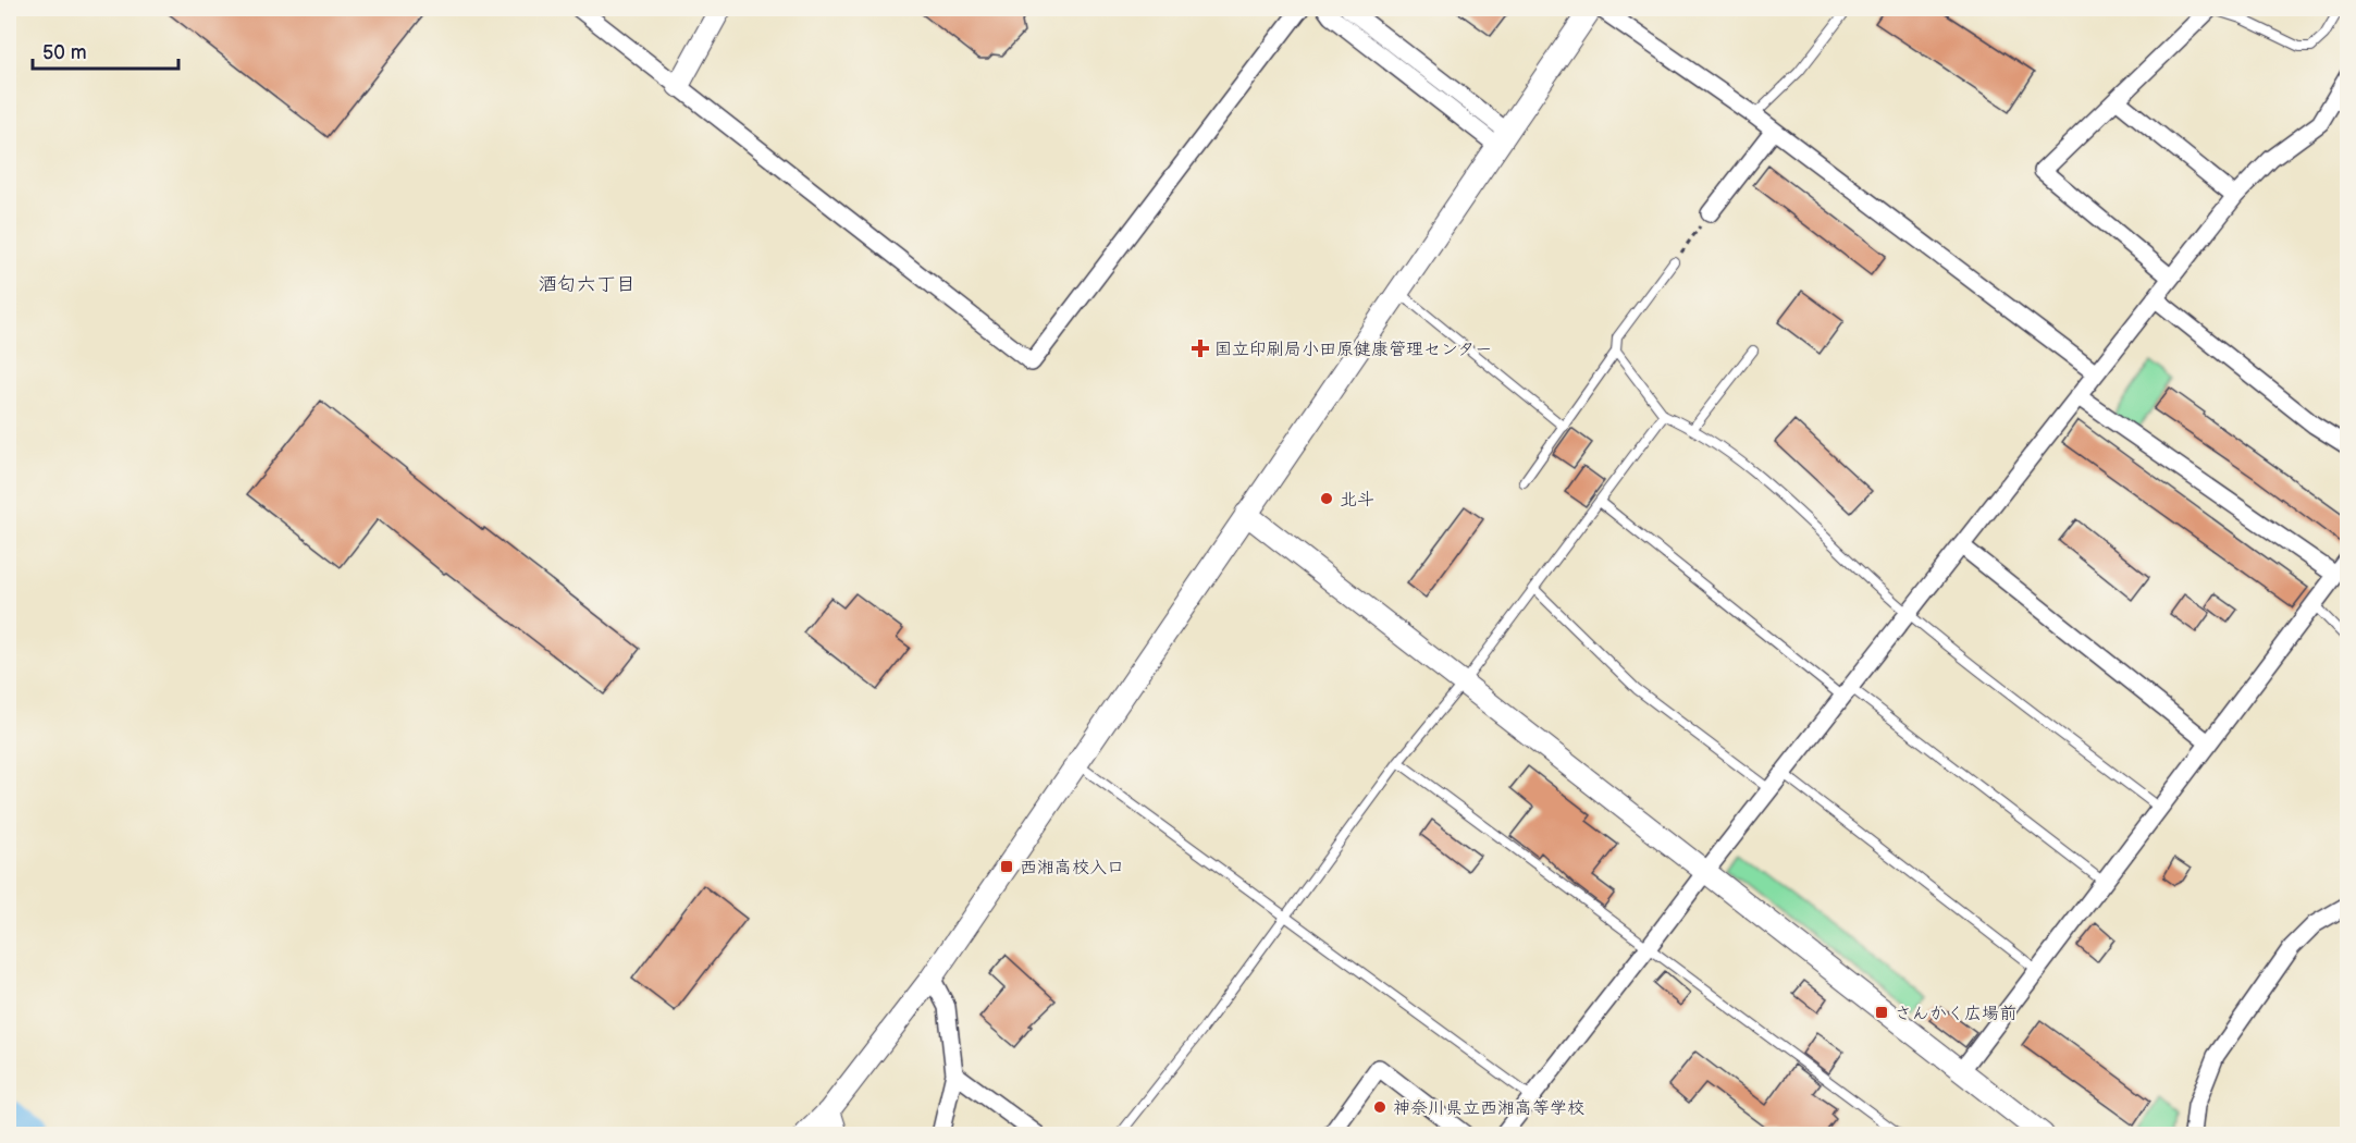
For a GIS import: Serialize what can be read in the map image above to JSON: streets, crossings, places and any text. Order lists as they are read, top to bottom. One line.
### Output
{"districts":["酒匂六丁目"],"places":{"health":["国立印刷局小田原健康管理センター"],"other":["北斗","神奈川県立西湘高等学校"],"transit":["西湘高校入口","さんかく広場前"]},"scale_bar":"50 m"}
